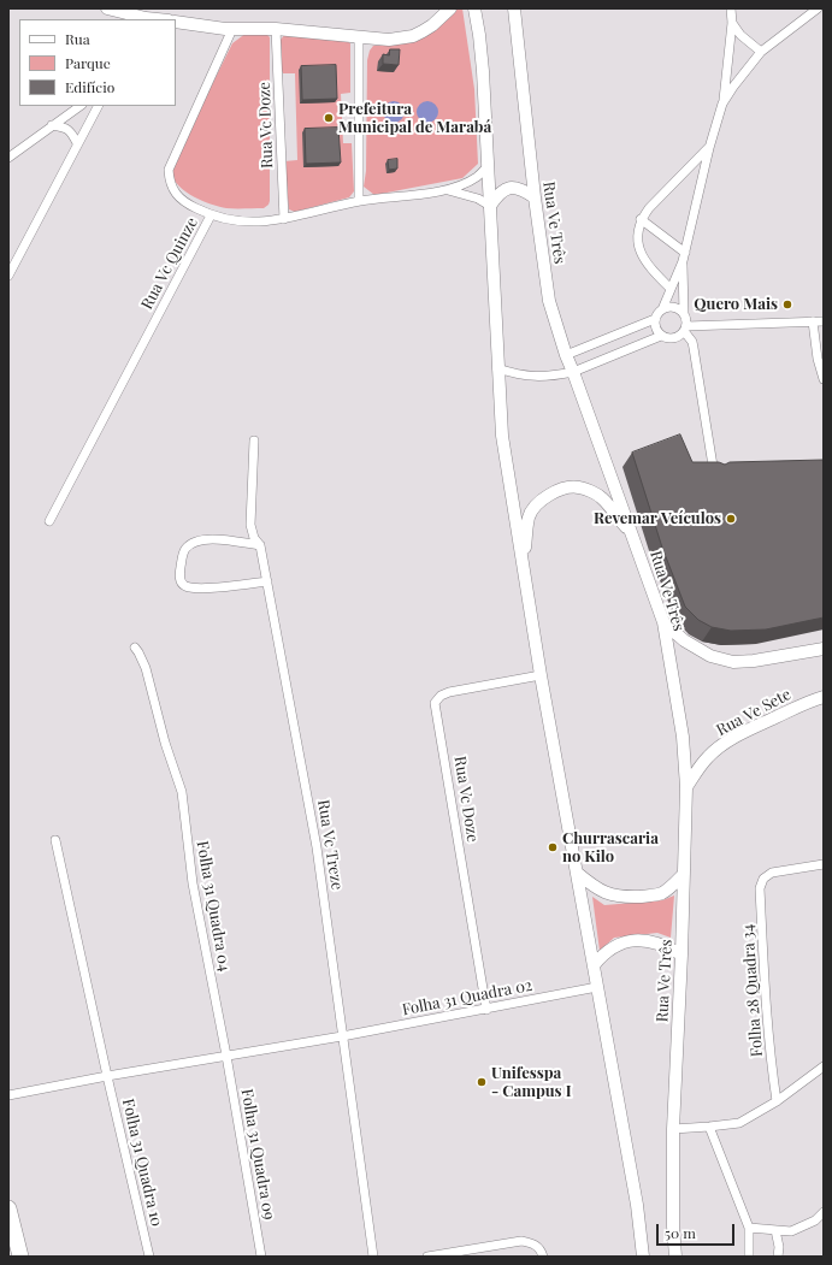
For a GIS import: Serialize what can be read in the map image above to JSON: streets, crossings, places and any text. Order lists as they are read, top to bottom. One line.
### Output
{"streets":{"main road":["Rua Ve Três","Rua Ve Sete"],"street":["Rua Vc Doze","Rua Vc Quinze","Rua Vc Treze","Folha 31 Quadra 04","Folha 28 Quadra 34","Folha 31 Quadra 02","Folha 31 Quadra 09","Folha 31 Quadra 10"]},"crossings":[["Rua Vc Doze","Folha 31 Quadra 02"],["Rua Ve Três","Rua Ve Sete"],["Rua Vc Treze","Folha 31 Quadra 02"],["Folha 31 Quadra 04","Folha 31 Quadra 02"],["Folha 31 Quadra 04","Folha 31 Quadra 09"],["Folha 31 Quadra 02","Folha 31 Quadra 09"]],"places":["Prefeitura Municipal de Marabá","Quero Mais","Revemar Veículos","Churrascaria no Kilo","Unifesspa - Campus I"],"legend":["Rua","Parque","Edifício"],"scale_bar":"50 m"}
